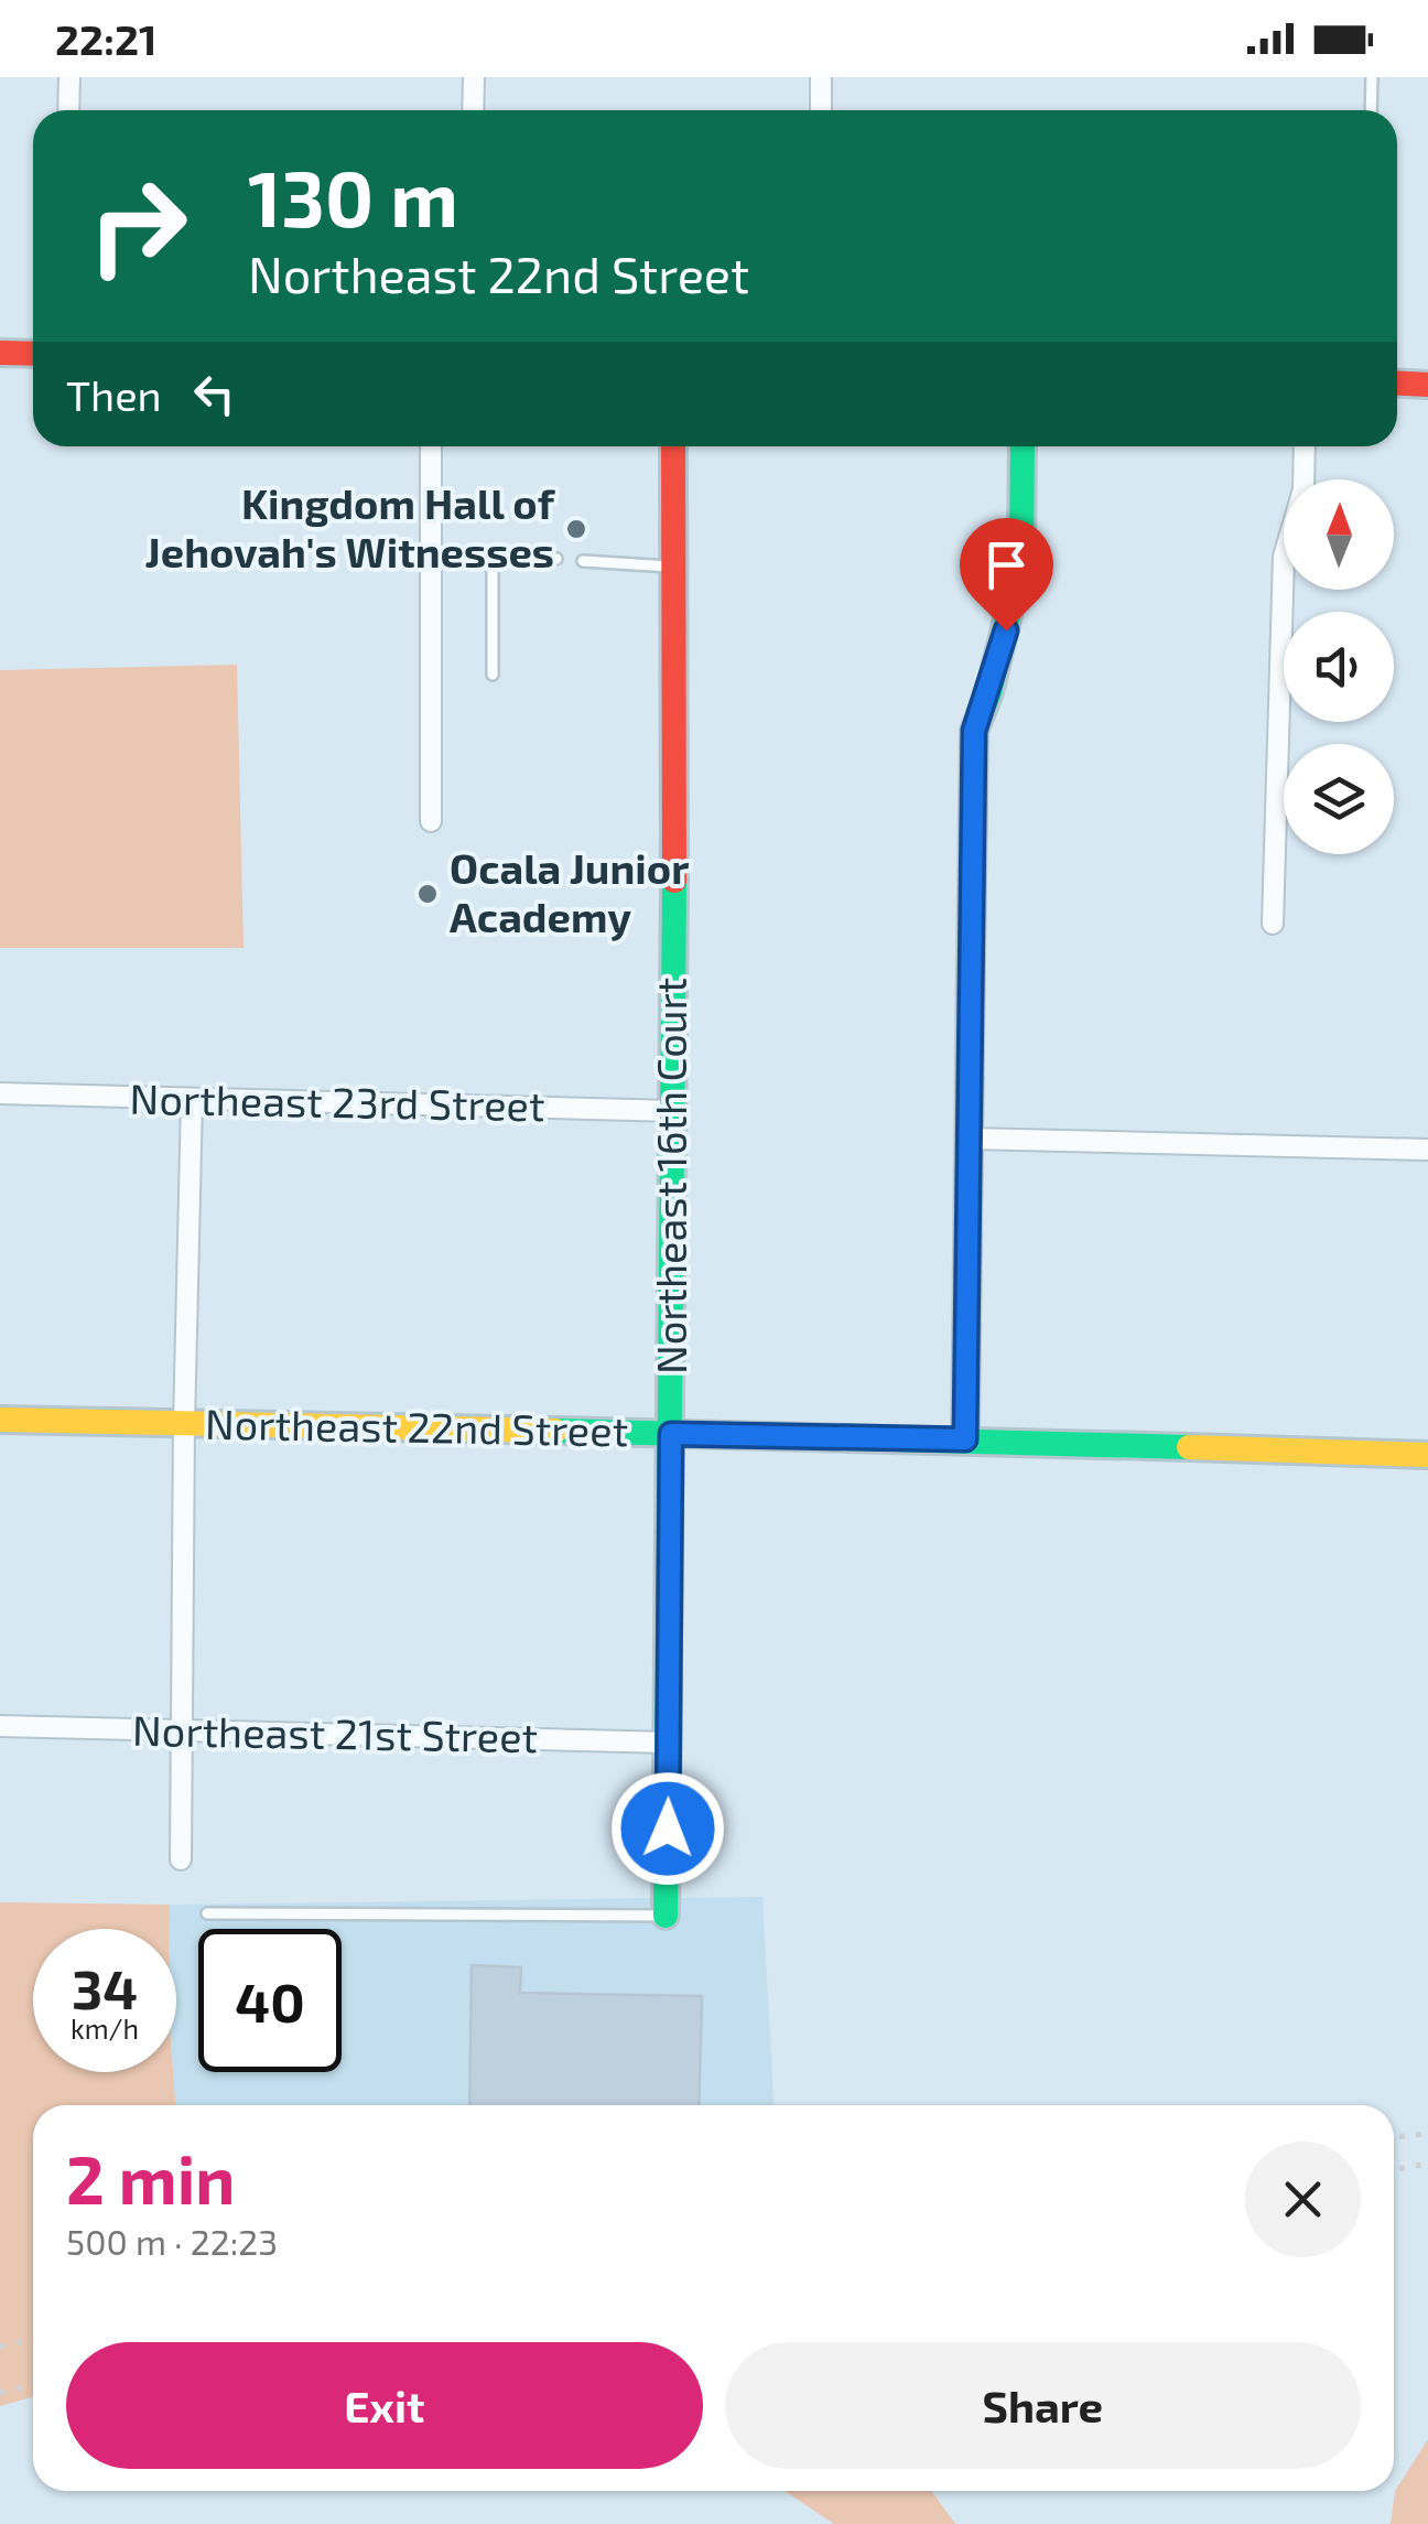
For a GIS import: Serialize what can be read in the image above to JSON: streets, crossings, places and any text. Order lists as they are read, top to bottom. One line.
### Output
{"streets":{"street":["Northeast 23rd Street","Northeast 16th Court","Northeast 22nd Street","Northeast 21st Street"]},"crossings":[["Northeast 23rd Street","Northeast 16th Court"],["Northeast 16th Court","Northeast 22nd Street"],["Northeast 16th Court","Northeast 21st Street"]],"places":["Kingdom Hall of Jehovah's Witnesses","Ocala Junior Academy"],"north":"top","page":{"status":"22:21","turn":["130 m","Northeast 22nd Street"],"then":"Then","speed":"34 km/h","limit":"40","heading":["2 min","500 m · 22:23"],"buttons":["Exit","Share"]}}
